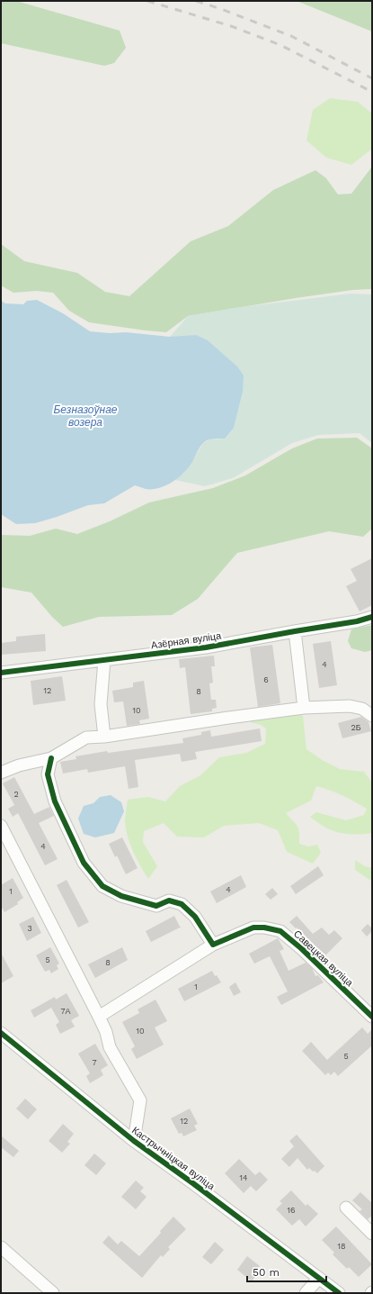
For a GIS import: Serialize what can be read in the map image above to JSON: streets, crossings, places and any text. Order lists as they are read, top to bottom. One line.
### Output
{"streets":{"street":["Азёрная вуліца","Савецкая вуліца","Кастрычніцкая вуліца"]},"water":["Безназоўнае возера"],"house_numbers":["4","6","12","8","10","2Б","2","4","4","1","3","5","8","1","7А","10","5","7","12","14","16","18"],"scale_bar":"50 m"}
